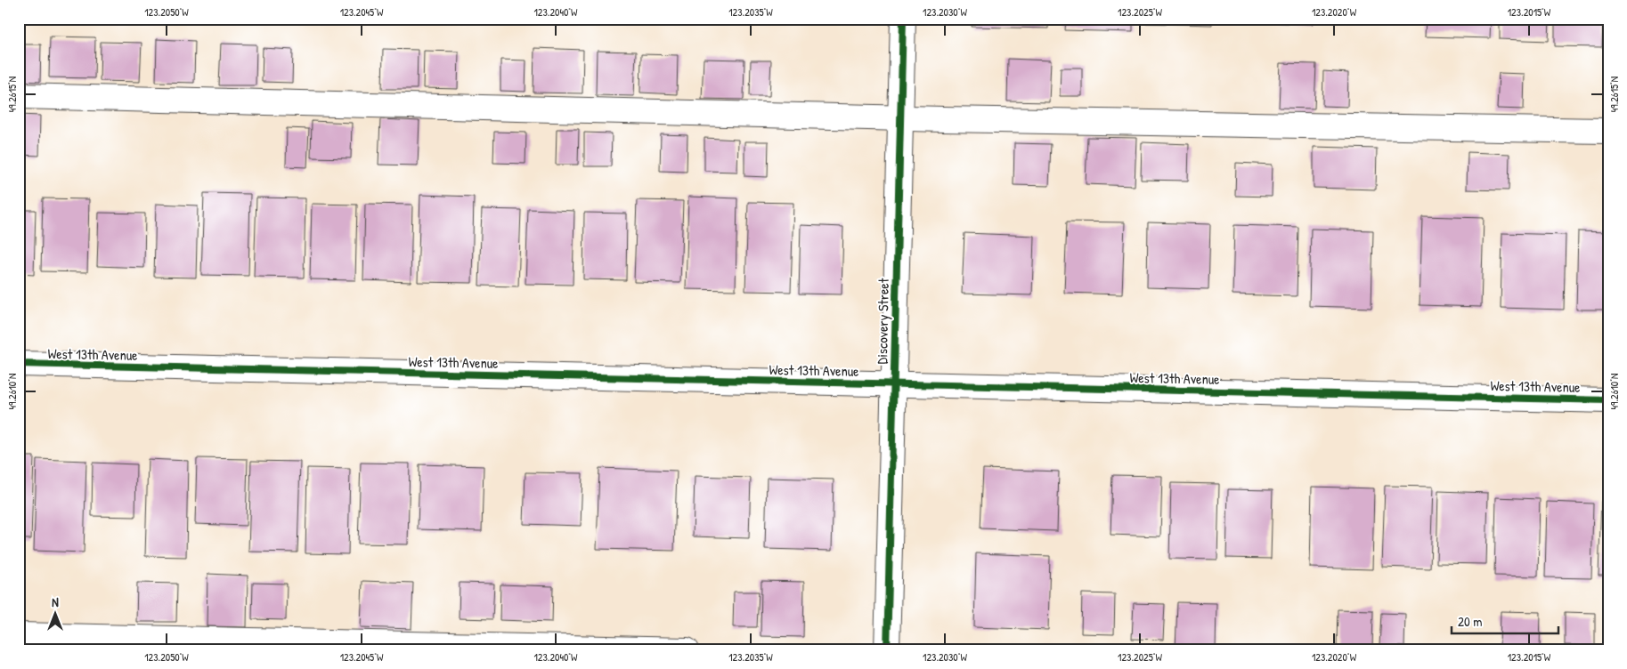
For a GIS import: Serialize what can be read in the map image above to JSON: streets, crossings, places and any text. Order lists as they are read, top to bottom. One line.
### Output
{"streets":{"street":["Discovery Street","West 13th Avenue"]},"crossings":[["Discovery Street","West 13th Avenue"]],"scale_bar":"20 m","north":"top","coordinates":["123.2050°W","123.2045°W","123.2040°W","123.2035°W","123.2030°W","123.2025°W","123.2020°W","123.2015°W","49.2615°N","49.2610°N"]}
